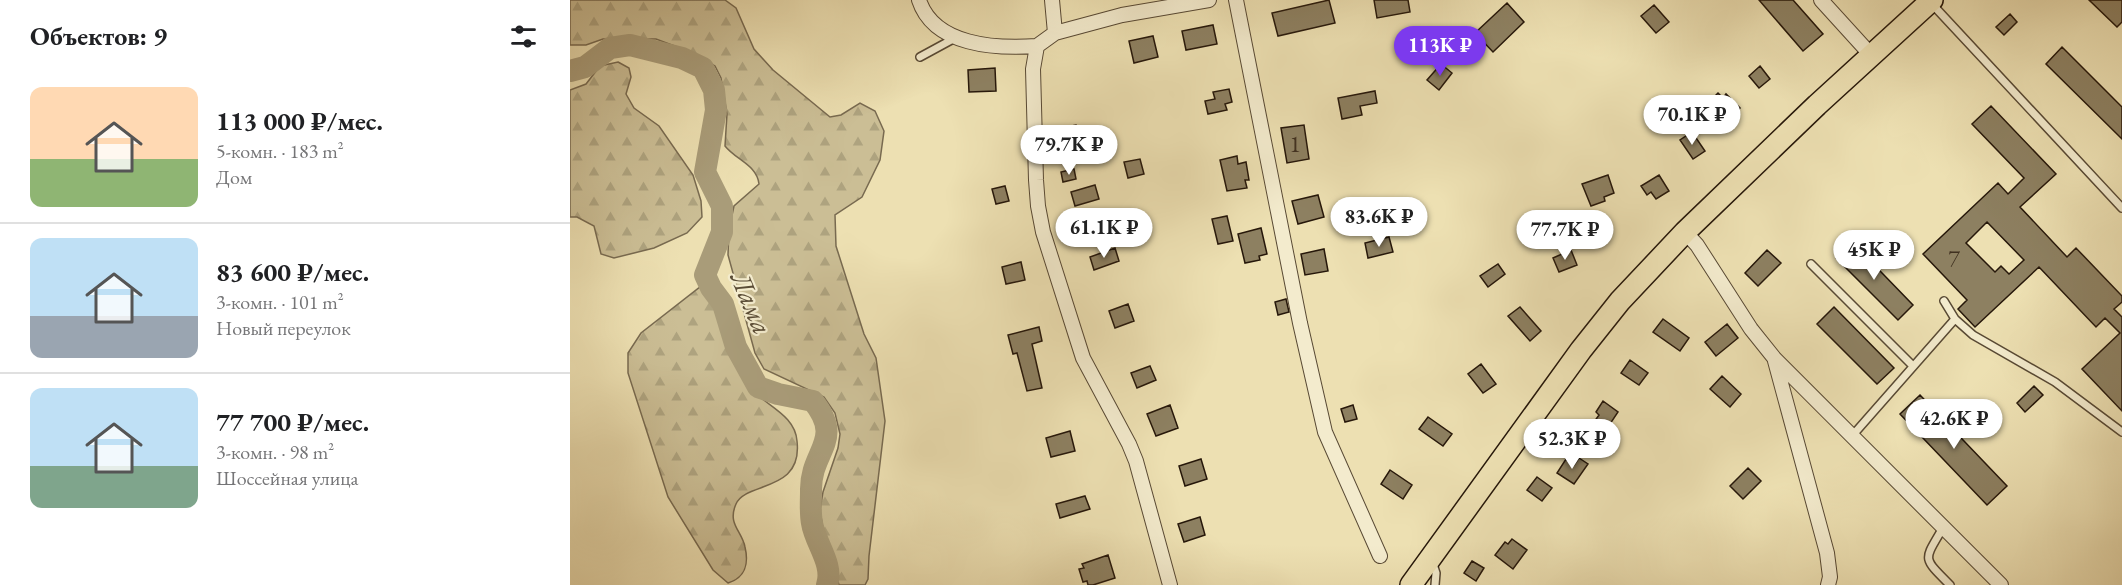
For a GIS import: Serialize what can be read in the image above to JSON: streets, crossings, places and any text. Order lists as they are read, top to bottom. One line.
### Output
{"water":["Лама"],"house_numbers":["1","7"],"page":{"heading":"Объектов: 9","price":["113K ₽","70.1K ₽","79.7K ₽","83.6K ₽","61.1K ₽","77.7K ₽","45K ₽","42.6K ₽","52.3K ₽"],"list":[{"name":"113 000 ₽/мес.","note":"5-комн. · 183 m² · Дом"},{"name":"83 600 ₽/мес.","note":"3-комн. · 101 m² · Новый переулок"},{"name":"77 700 ₽/мес.","note":"3-комн. · 98 m² · Шоссейная улица"}]}}
